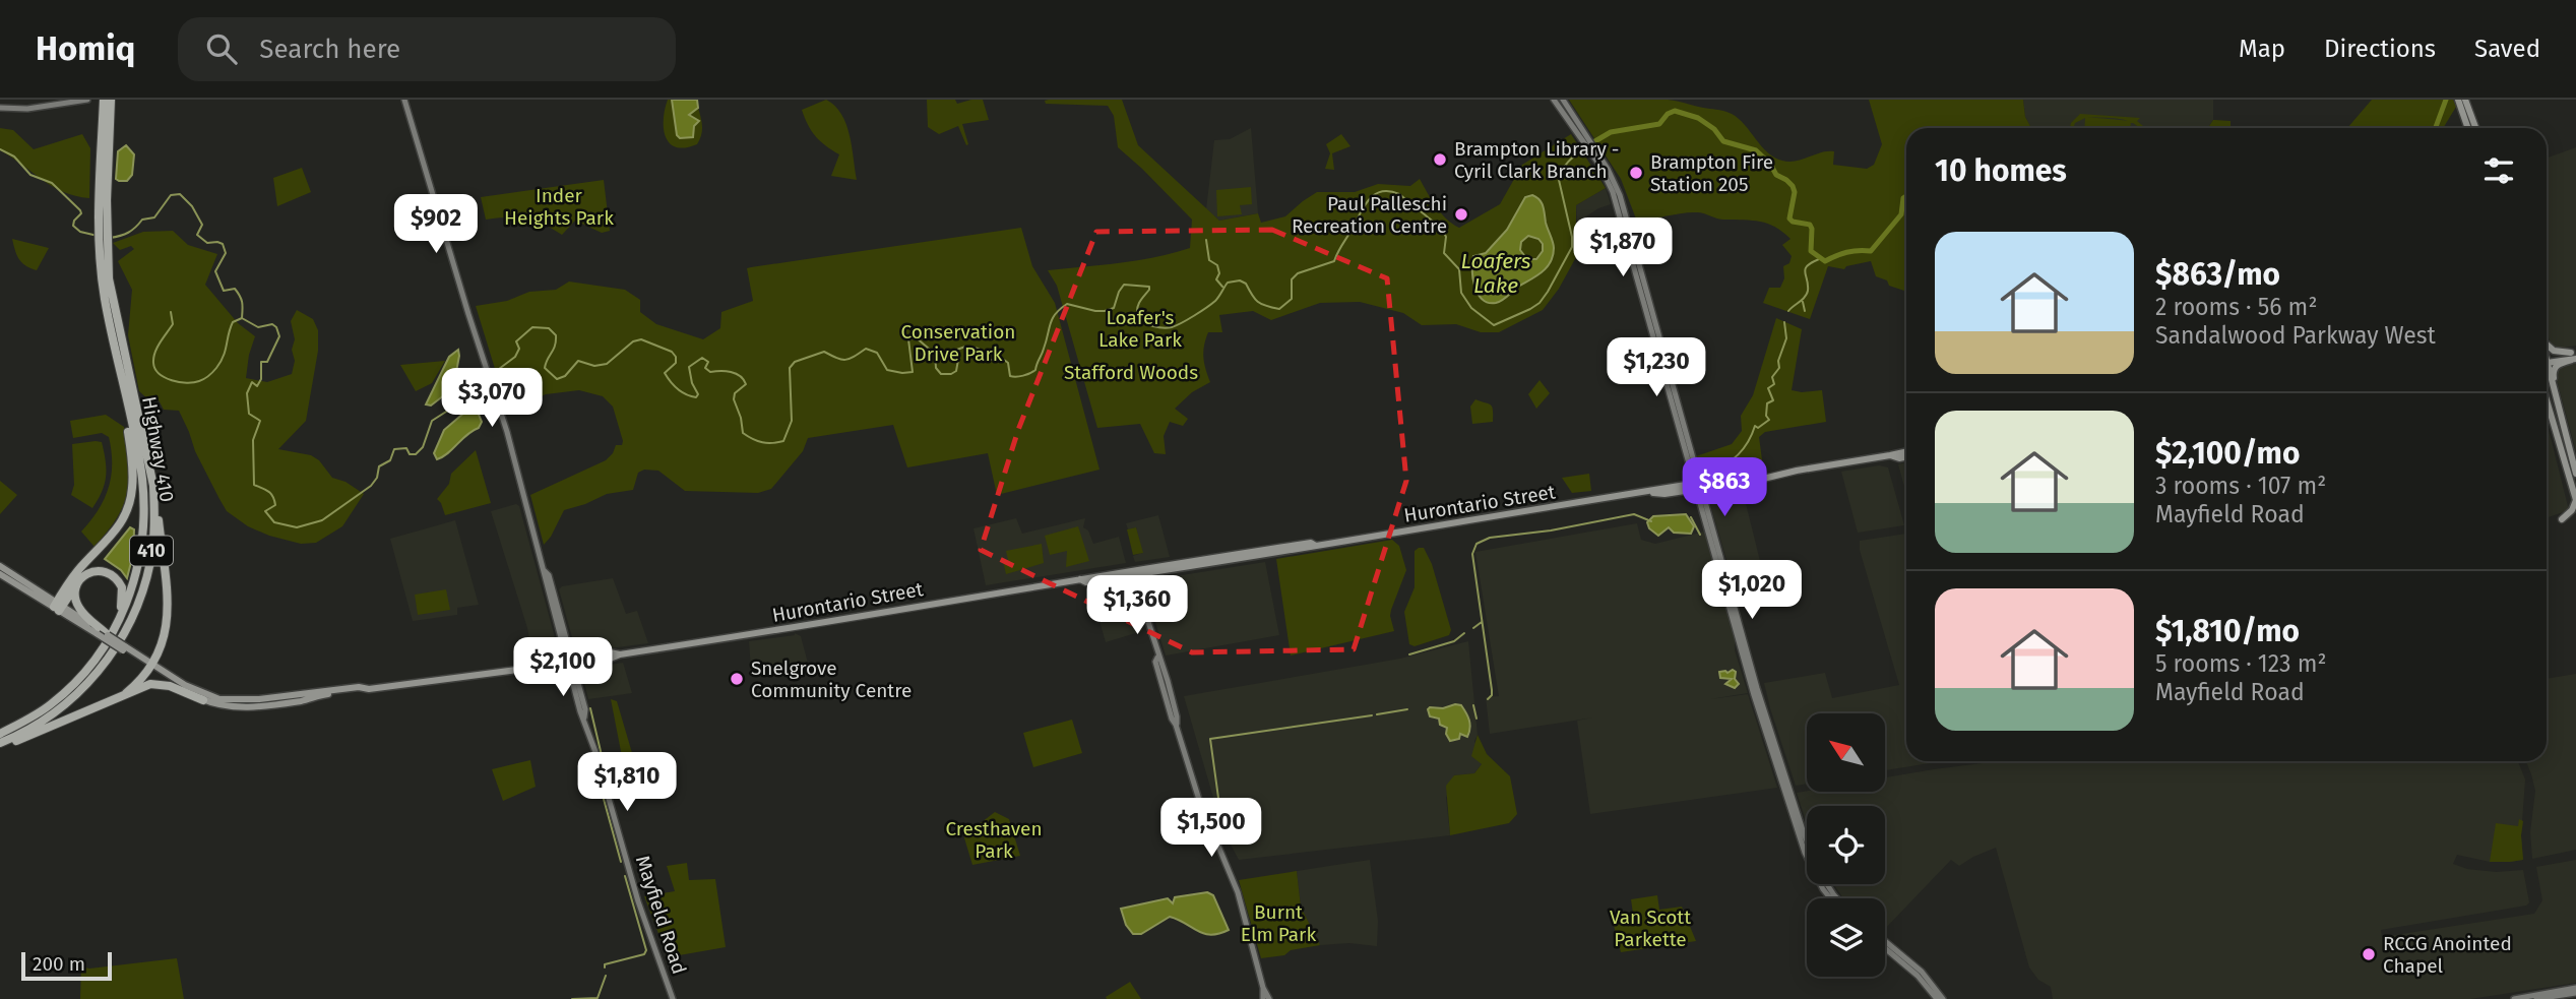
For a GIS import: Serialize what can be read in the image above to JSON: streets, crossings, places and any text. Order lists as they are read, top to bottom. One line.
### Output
{"streets":{"highway":["Highway 410","410"],"main road":["Hurontario Street","Mayfield Road"]},"crossings":[["Hurontario Street","Mayfield Road"]],"water":["Loafers Lake"],"parks":["Inder Heights Park","Loafer's Lake Park","Conservation Drive Park","Stafford Woods","Cresthaven Park","Burnt Elm Park","Van Scott Parkette"],"places":["Brampton Library - Cyril Clark Branch","Brampton Fire Station 205","Paul Palleschi Recreation Centre","Snelgrove Community Centre","RCCG Anointed Chapel"],"scale_bar":"200 m","north":"top left","page":{"header":"Homiq","search":"Search here","nav":["Map","Directions","Saved"],"heading":"10 homes","price":["$902","$1,870","$1,230","$3,070","$863","$1,020","$1,360","$2,100","$1,810","$1,500"],"list":[{"name":"$863/mo","note":"2 rooms · 56 m² · Sandalwood Parkway West"},{"name":"$2,100/mo","note":"3 rooms · 107 m² · Mayfield Road"},{"name":"$1,810/mo","note":"5 rooms · 123 m² · Mayfield Road"}],"scale":"200 m"}}
